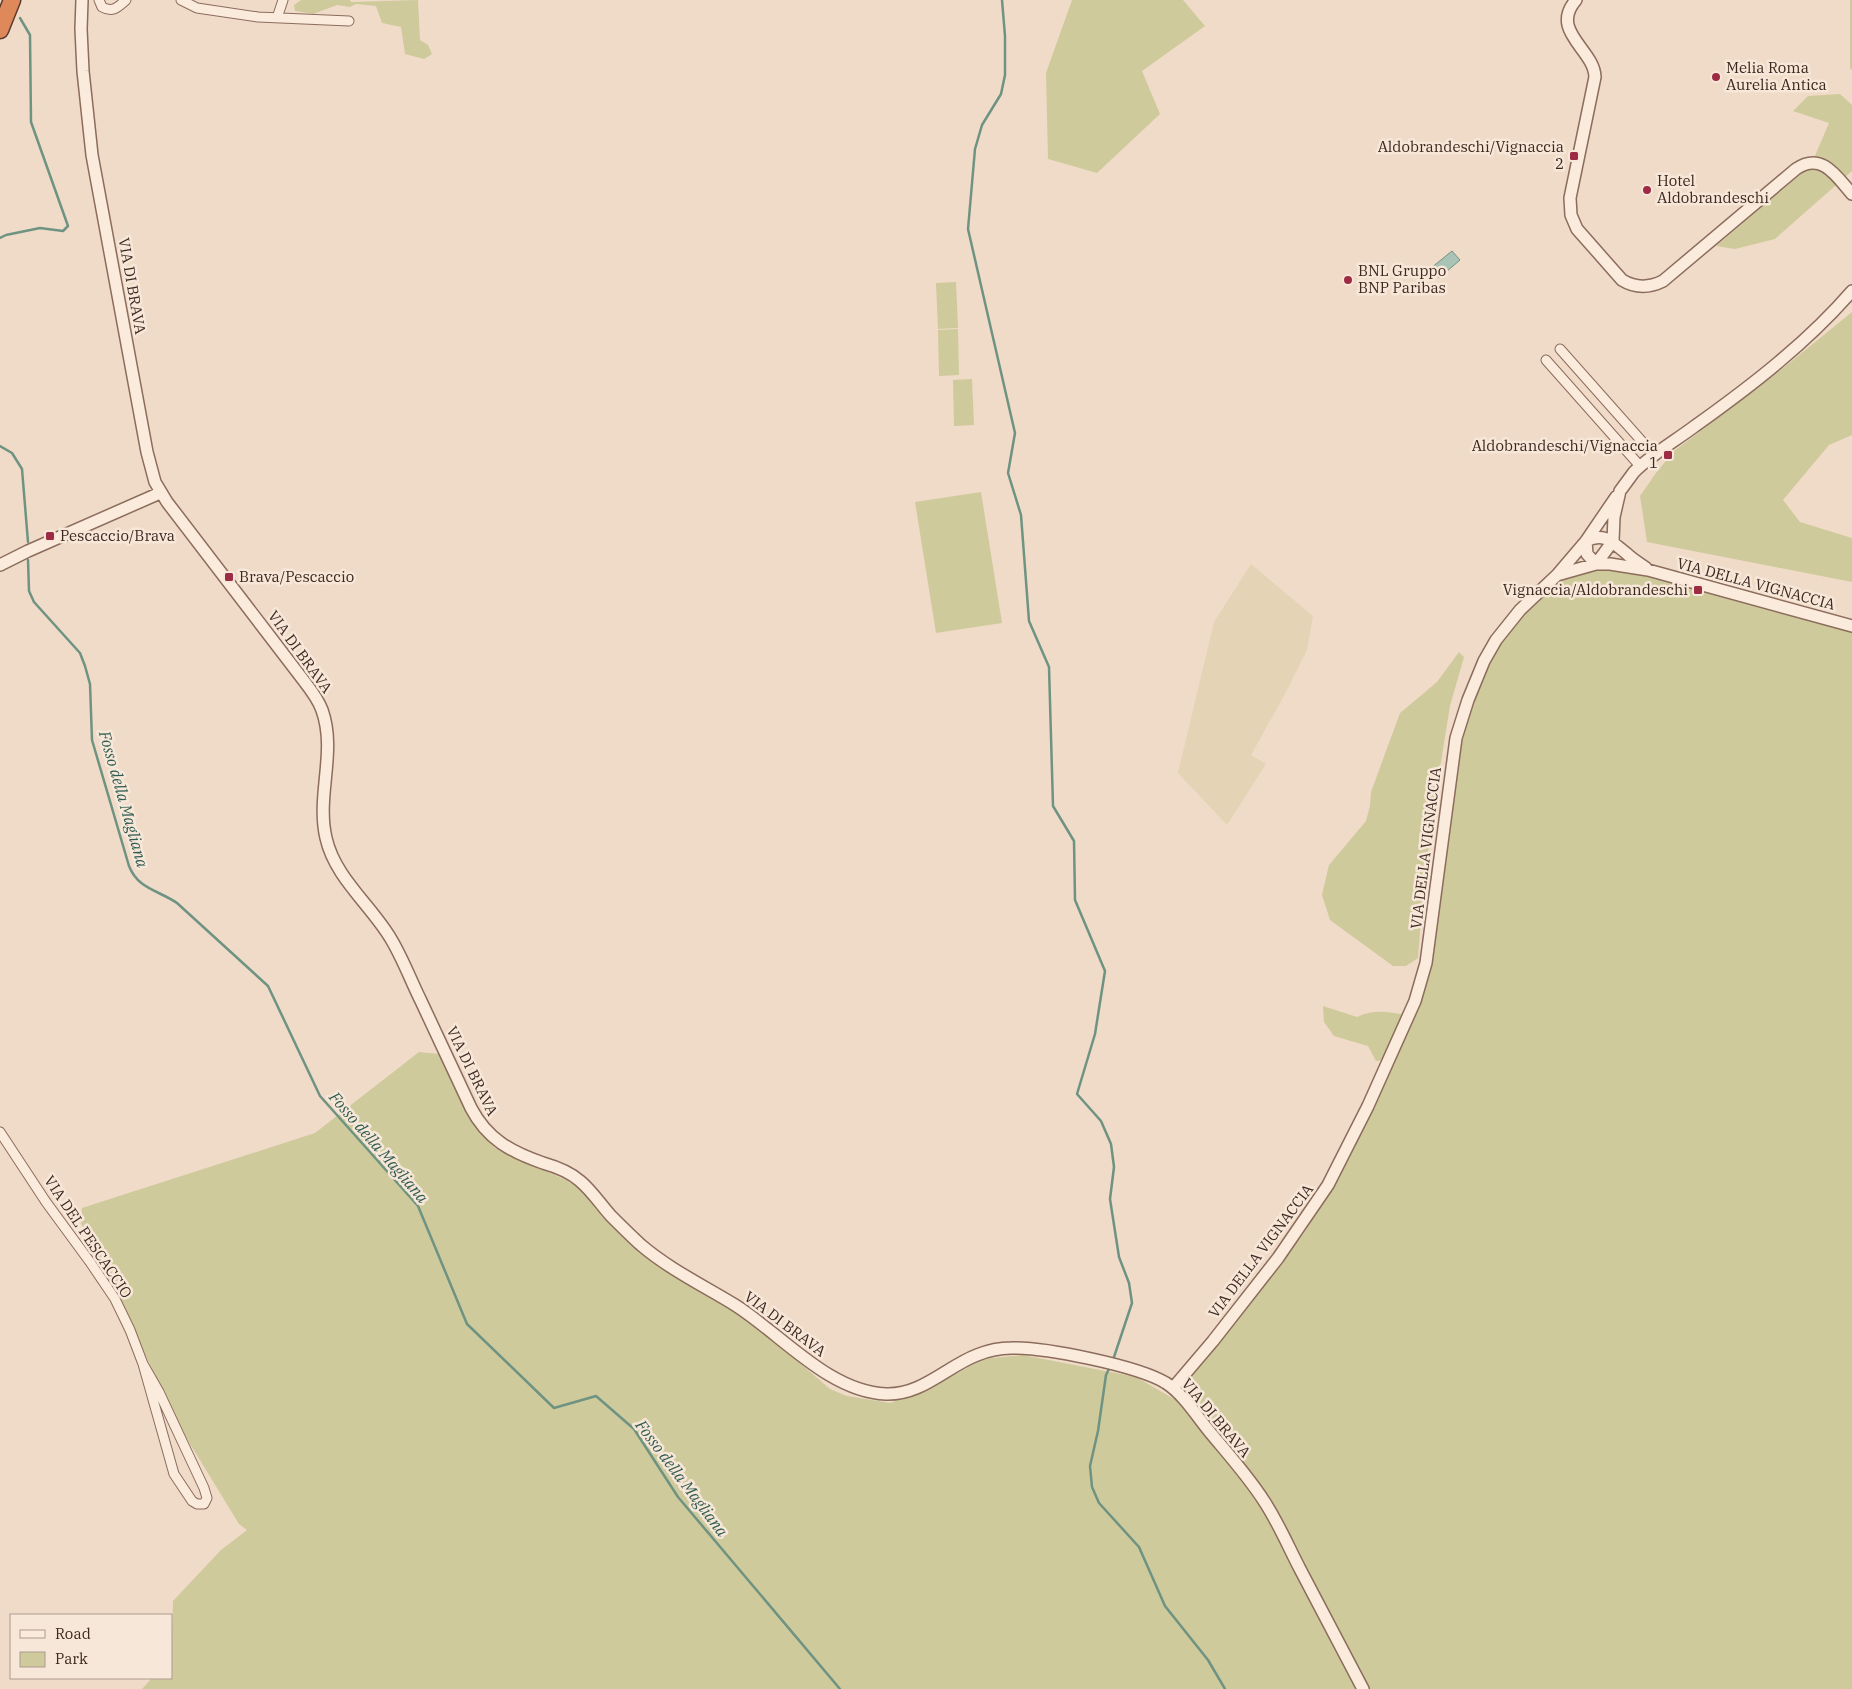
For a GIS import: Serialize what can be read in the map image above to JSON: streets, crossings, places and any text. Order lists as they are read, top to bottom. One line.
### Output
{"streets":{"street":["VIA DI BRAVA","VIA DELLA VIGNACCIA","VIA DEL PESCACCIO"]},"crossings":[["VIA DI BRAVA","VIA DELLA VIGNACCIA"]],"water":["Fosso della Magliana"],"places":{"other":["Melia Roma Aurelia Antica","Hotel Aldobrandeschi","BNL Gruppo BNP Paribas"],"transit":["Aldobrandeschi/Vignaccia 2","Aldobrandeschi/Vignaccia 1","Pescaccio/Brava","Brava/Pescaccio","Vignaccia/Aldobrandeschi"]},"legend":["Road","Park"]}
